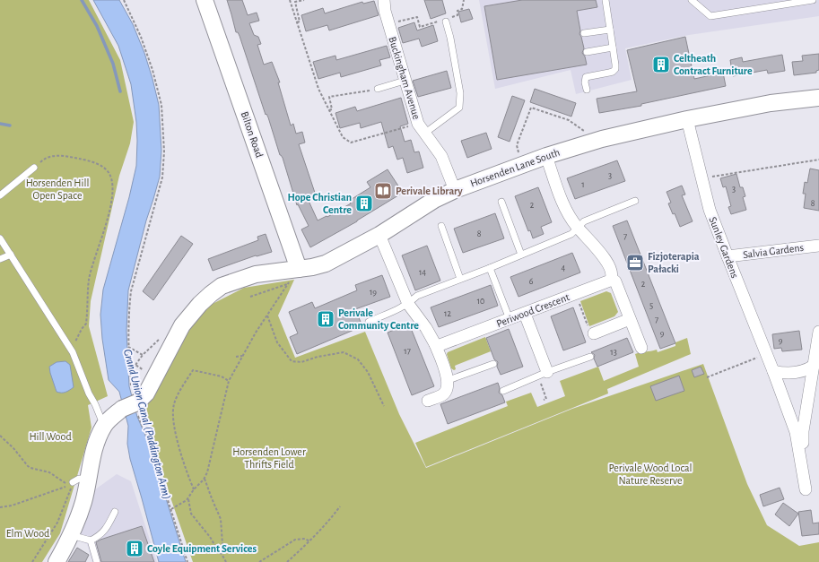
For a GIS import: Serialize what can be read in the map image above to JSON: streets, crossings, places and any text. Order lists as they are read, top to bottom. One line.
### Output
{"streets":{"street":["Buckingham Avenue","Bilton Road","Horsenden Lane South","Sunley Gardens","Salvia Gardens","Periwood Crescent"]},"crossings":[["Buckingham Avenue","Horsenden Lane South"],["Bilton Road","Horsenden Lane South"],["Horsenden Lane South","Sunley Gardens"],["Sunley Gardens","Salvia Gardens"]],"water":["Grand Union Canal (Paddington Arm)"],"parks":["Horsenden Hill Open Space","Hill Wood","Horsenden Lower Thrifts Field","Perivale Wood Local Nature Reserve","Elm Wood"],"places":{"building":["Celtheath Contract Furniture","Hope Christian Centre","Perivale Community Centre","Coyle Equipment Services"],"library":["Perivale Library"],"office":["Fizjoterapia Pałacki"]},"house_numbers":["3","1","3","8","2","8","7","4","14","6","2","19","10","5","12","7","9","9","17","13"]}
